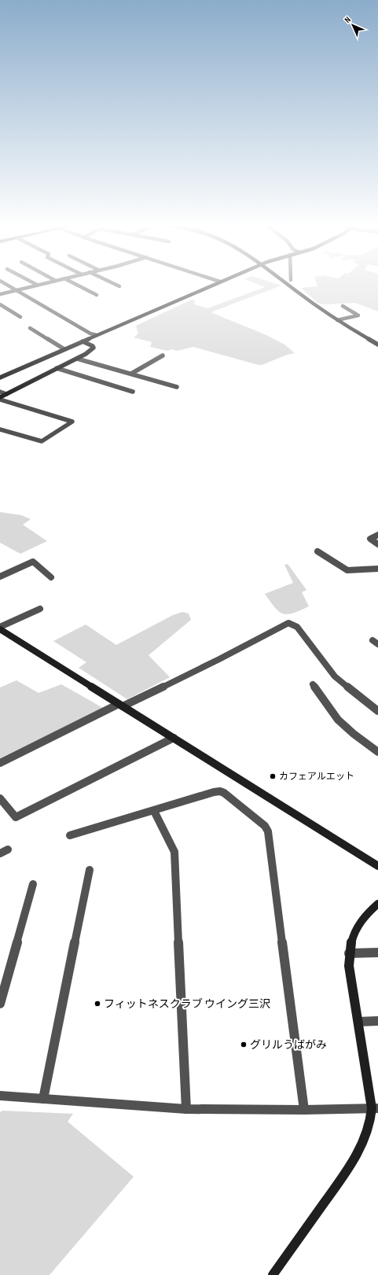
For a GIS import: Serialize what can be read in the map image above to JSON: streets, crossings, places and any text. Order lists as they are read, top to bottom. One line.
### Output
{"places":["カフェアルエット","フィットネスクラブ ウイング三沢","グリルうばがみ"],"north":"top left"}
